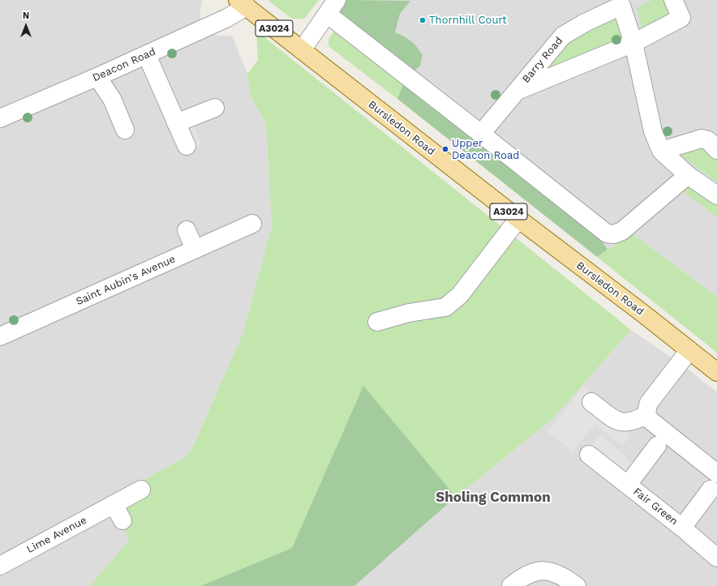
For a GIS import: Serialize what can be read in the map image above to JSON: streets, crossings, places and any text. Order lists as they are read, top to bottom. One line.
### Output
{"streets":{"main road":["A3024","Bursledon Road"],"street":["Barry Road","Deacon Road","Saint Aubin's Avenue","Fair Green","Lime Avenue"]},"crossings":[["Deacon Road","Bursledon Road"]],"districts":["Sholing Common"],"places":["Thornhill Court","Upper Deacon Road"],"north":"top"}
